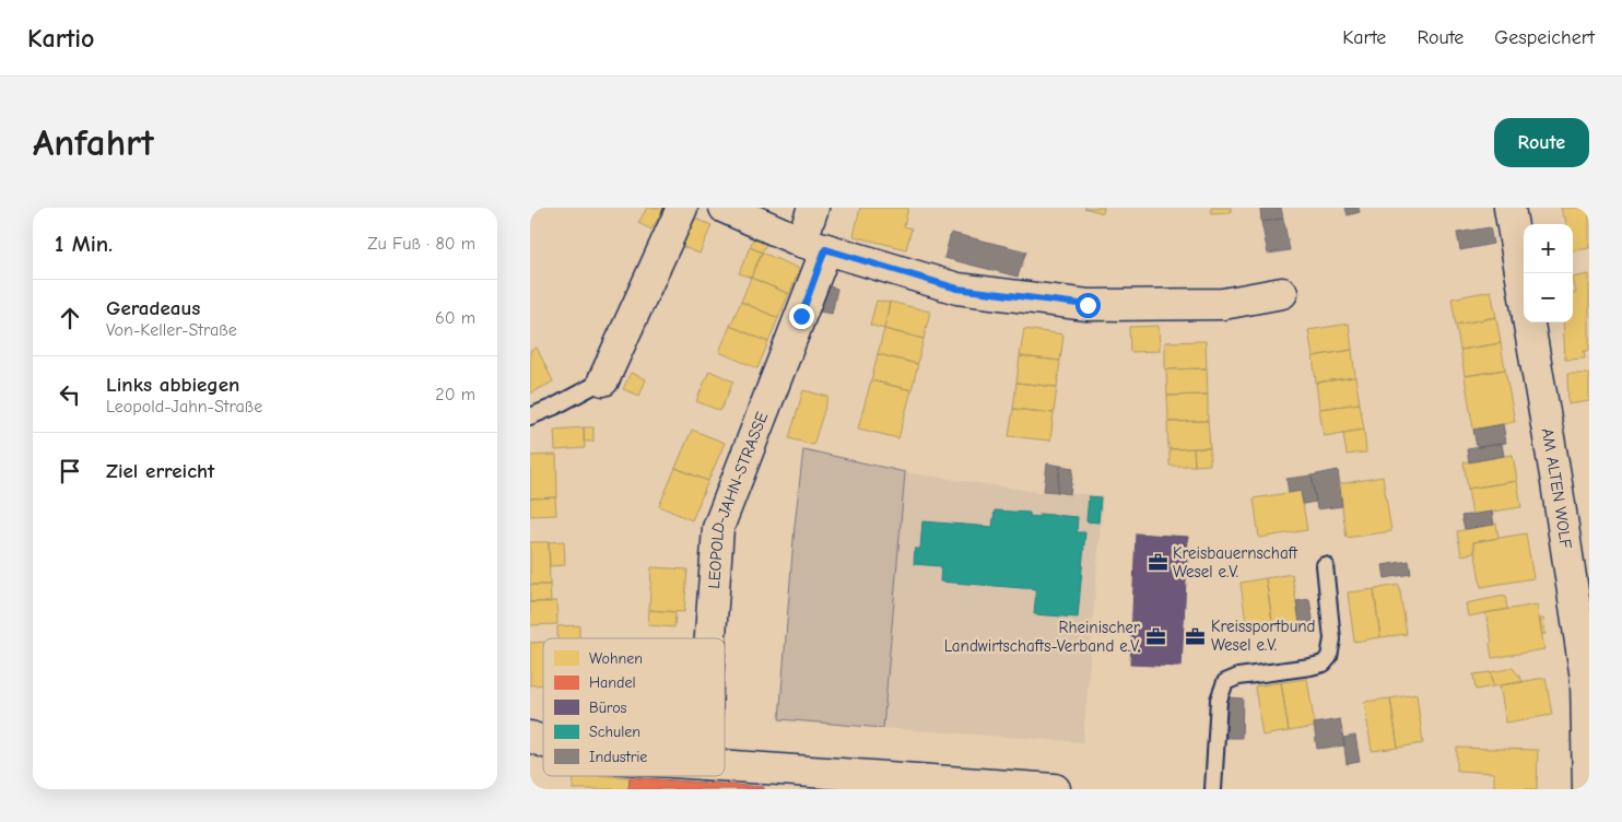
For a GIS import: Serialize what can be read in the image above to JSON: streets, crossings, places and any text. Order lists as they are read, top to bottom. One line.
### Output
{"streets":{"street":["AM ALTEN WOLF","LEOPOLD-JAHN-STRASSE"]},"places":{"office":["Kreisbauernschaft Wesel e.V.","Kreissportbund Wesel e.V.","Rheinischer Landwirtschafts-Verband e.V."]},"legend":["Wohnen","Handel","Büros","Schulen","Industrie"],"page":{"header":"Kartio","nav":["Karte","Route","Gespeichert"],"buttons":"Route","title":"Anfahrt","heading":["1 Min.","Zu Fuß · 80 m"],"map_buttons":["+","−"],"list":[["Geradeaus","Von-Keller-Straße","60 m"],["Links abbiegen","Leopold-Jahn-Straße","20 m"],"Ziel erreicht"]}}
